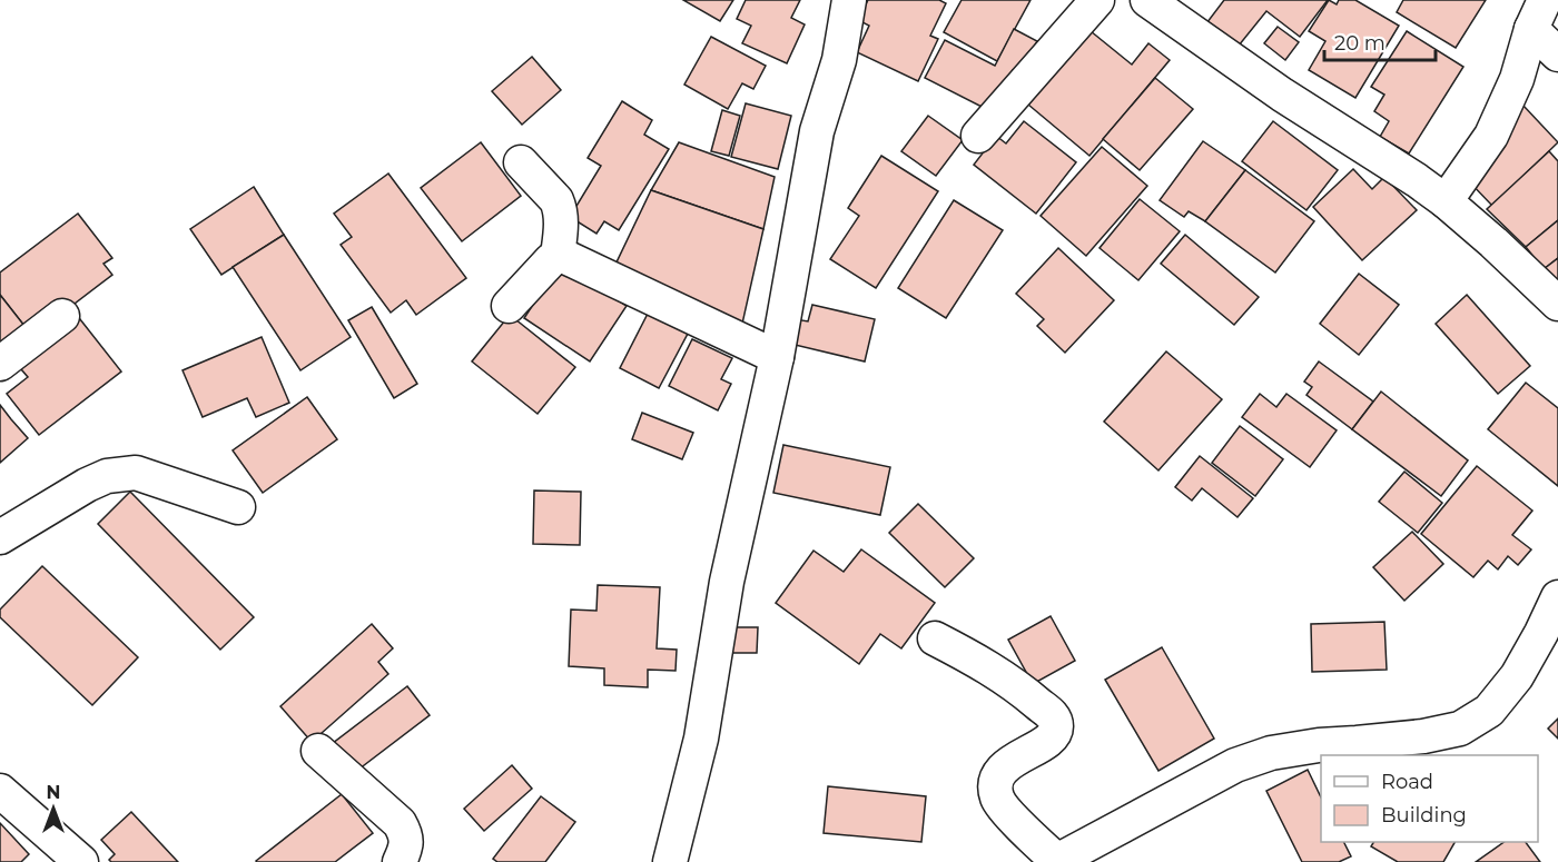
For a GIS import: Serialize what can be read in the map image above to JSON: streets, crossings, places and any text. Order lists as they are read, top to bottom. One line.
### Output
{"legend":["Road","Building"],"scale_bar":"20 m","north":"top"}
